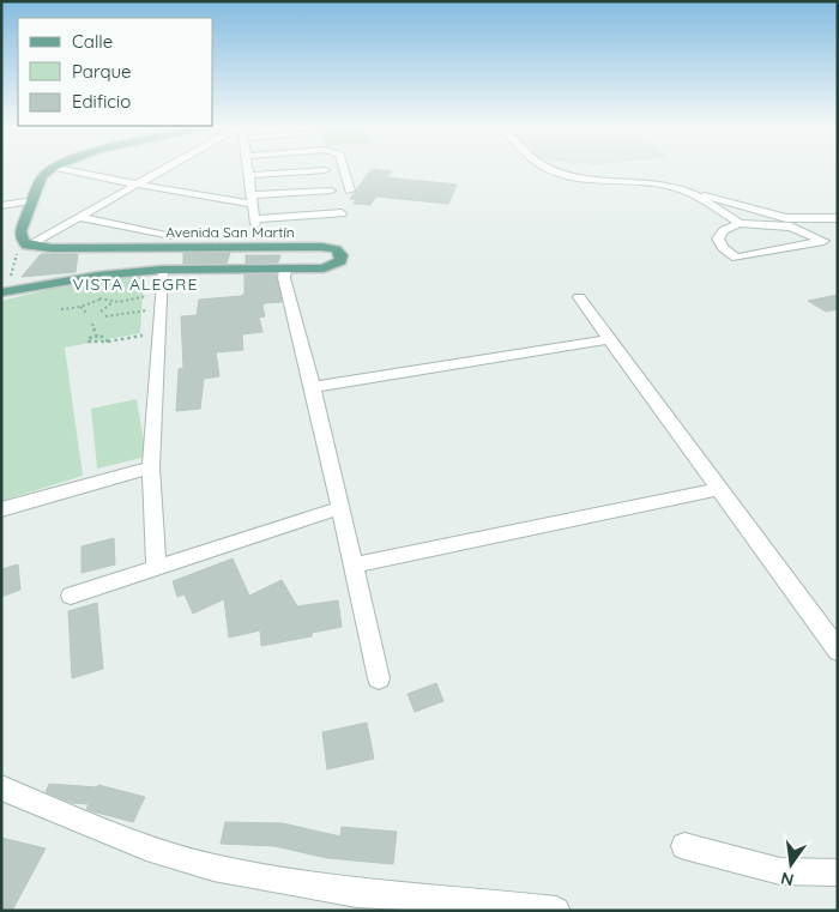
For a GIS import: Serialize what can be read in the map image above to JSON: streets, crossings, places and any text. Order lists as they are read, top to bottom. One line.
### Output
{"streets":{"main road":["Avenida San Martín"]},"districts":["VISTA ALEGRE"],"legend":["Calle","Parque","Edificio"],"north":"bottom"}
